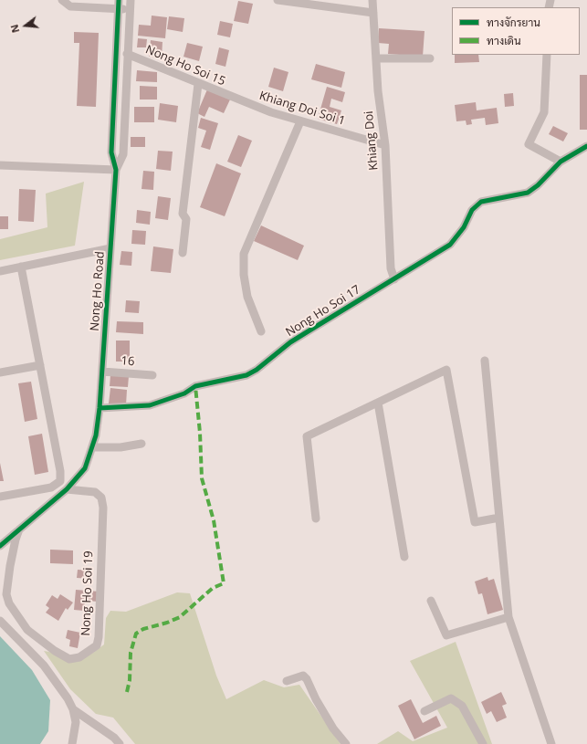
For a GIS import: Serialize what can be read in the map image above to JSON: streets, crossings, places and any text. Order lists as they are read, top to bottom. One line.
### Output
{"streets":{"street":["Nong Ho Soi 15","Khiang Doi Soi 1","Khiang Doi","Nong Ho Road","Nong Ho Soi 17","16","Nong Ho Soi 19"]},"crossings":[["Nong Ho Soi 15","Khiang Doi Soi 1"],["Nong Ho Soi 15","Nong Ho Road"],["Khiang Doi Soi 1","Khiang Doi"],["Khiang Doi","Nong Ho Soi 17"],["Nong Ho Road","Nong Ho Soi 17"],["Nong Ho Road","16"],["Nong Ho Road","Nong Ho Soi 19"]],"legend":["ทางจักรยาน","ทางเดิน"],"north":"left"}
